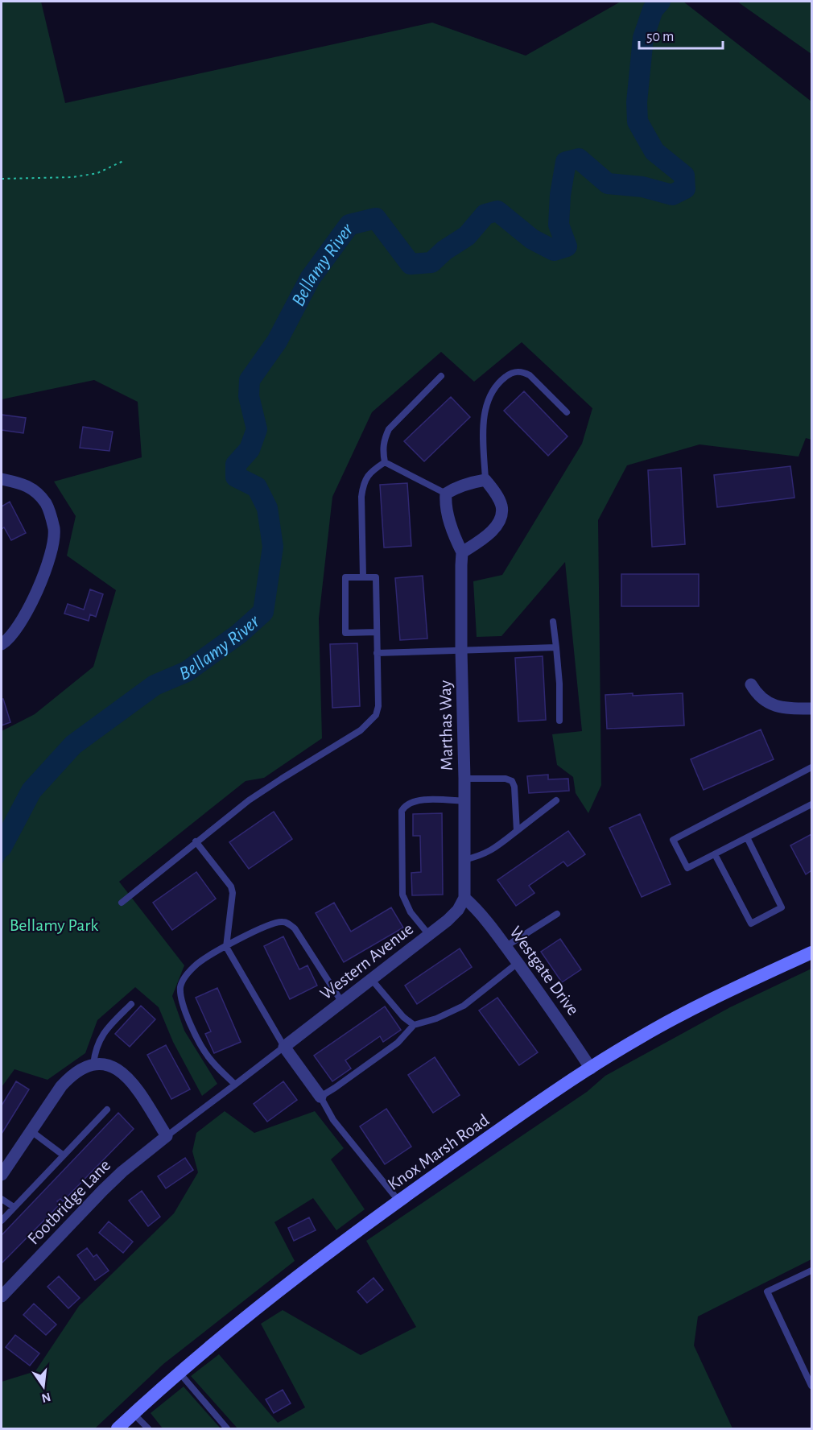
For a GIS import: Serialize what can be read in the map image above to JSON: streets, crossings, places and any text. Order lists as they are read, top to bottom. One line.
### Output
{"streets":{"main road":["Knox Marsh Road"],"street":["Marthas Way","Western Avenue","Westgate Drive","Footbridge Lane"]},"crossings":[["Marthas Way","Western Avenue"],["Marthas Way","Westgate Drive"],["Western Avenue","Westgate Drive"],["Westgate Drive","Knox Marsh Road"]],"water":["Bellamy River"],"parks":["Bellamy Park"],"scale_bar":"50 m","north":"bottom"}
